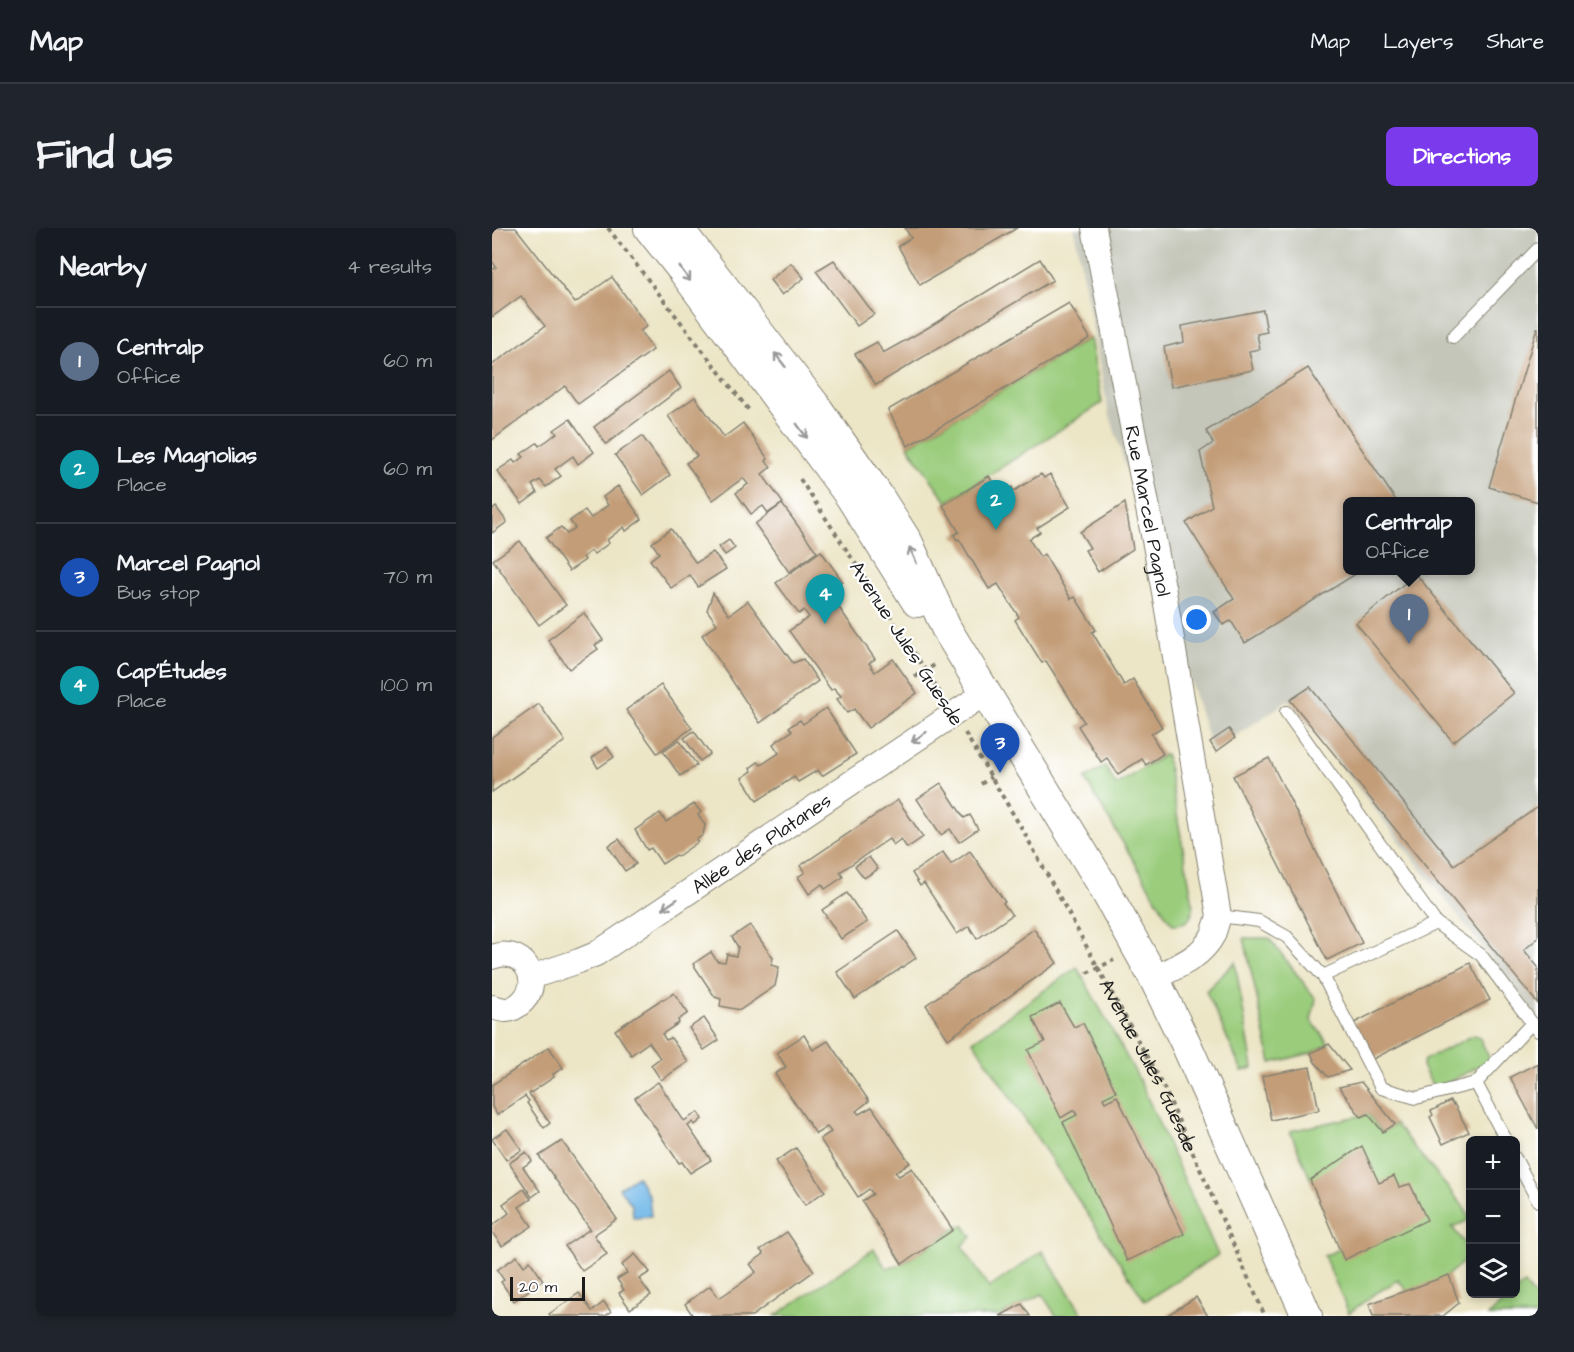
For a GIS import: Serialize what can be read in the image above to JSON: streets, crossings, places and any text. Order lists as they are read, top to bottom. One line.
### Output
{"streets":{"street":["Rue Marcel Pagnol","Avenue Jules Guesde","Allée des Platanes"]},"crossings":[["Avenue Jules Guesde","Allée des Platanes"]],"one_way":["Allée des Platanes"],"scale_bar":"20 m","page":{"header":"Map","nav":["Map","Layers","Share"],"title":"Find us","buttons":"Directions","heading":["Nearby","4 results"],"list":[{"mark":"1","name":"Centralp","note":"Office","value":"60 m"},{"mark":"2","name":"Les Magnolias","note":"Place","value":"60 m"},{"mark":"3","name":"Marcel Pagnol","note":"Bus stop","value":"70 m"},{"mark":"4","name":"Cap'Études","note":"Place","value":"100 m"}],"pins":["2","4","1","3"],"popup":["Centralp","Office"],"map_buttons":["+","−"],"scale":"20 m"}}
